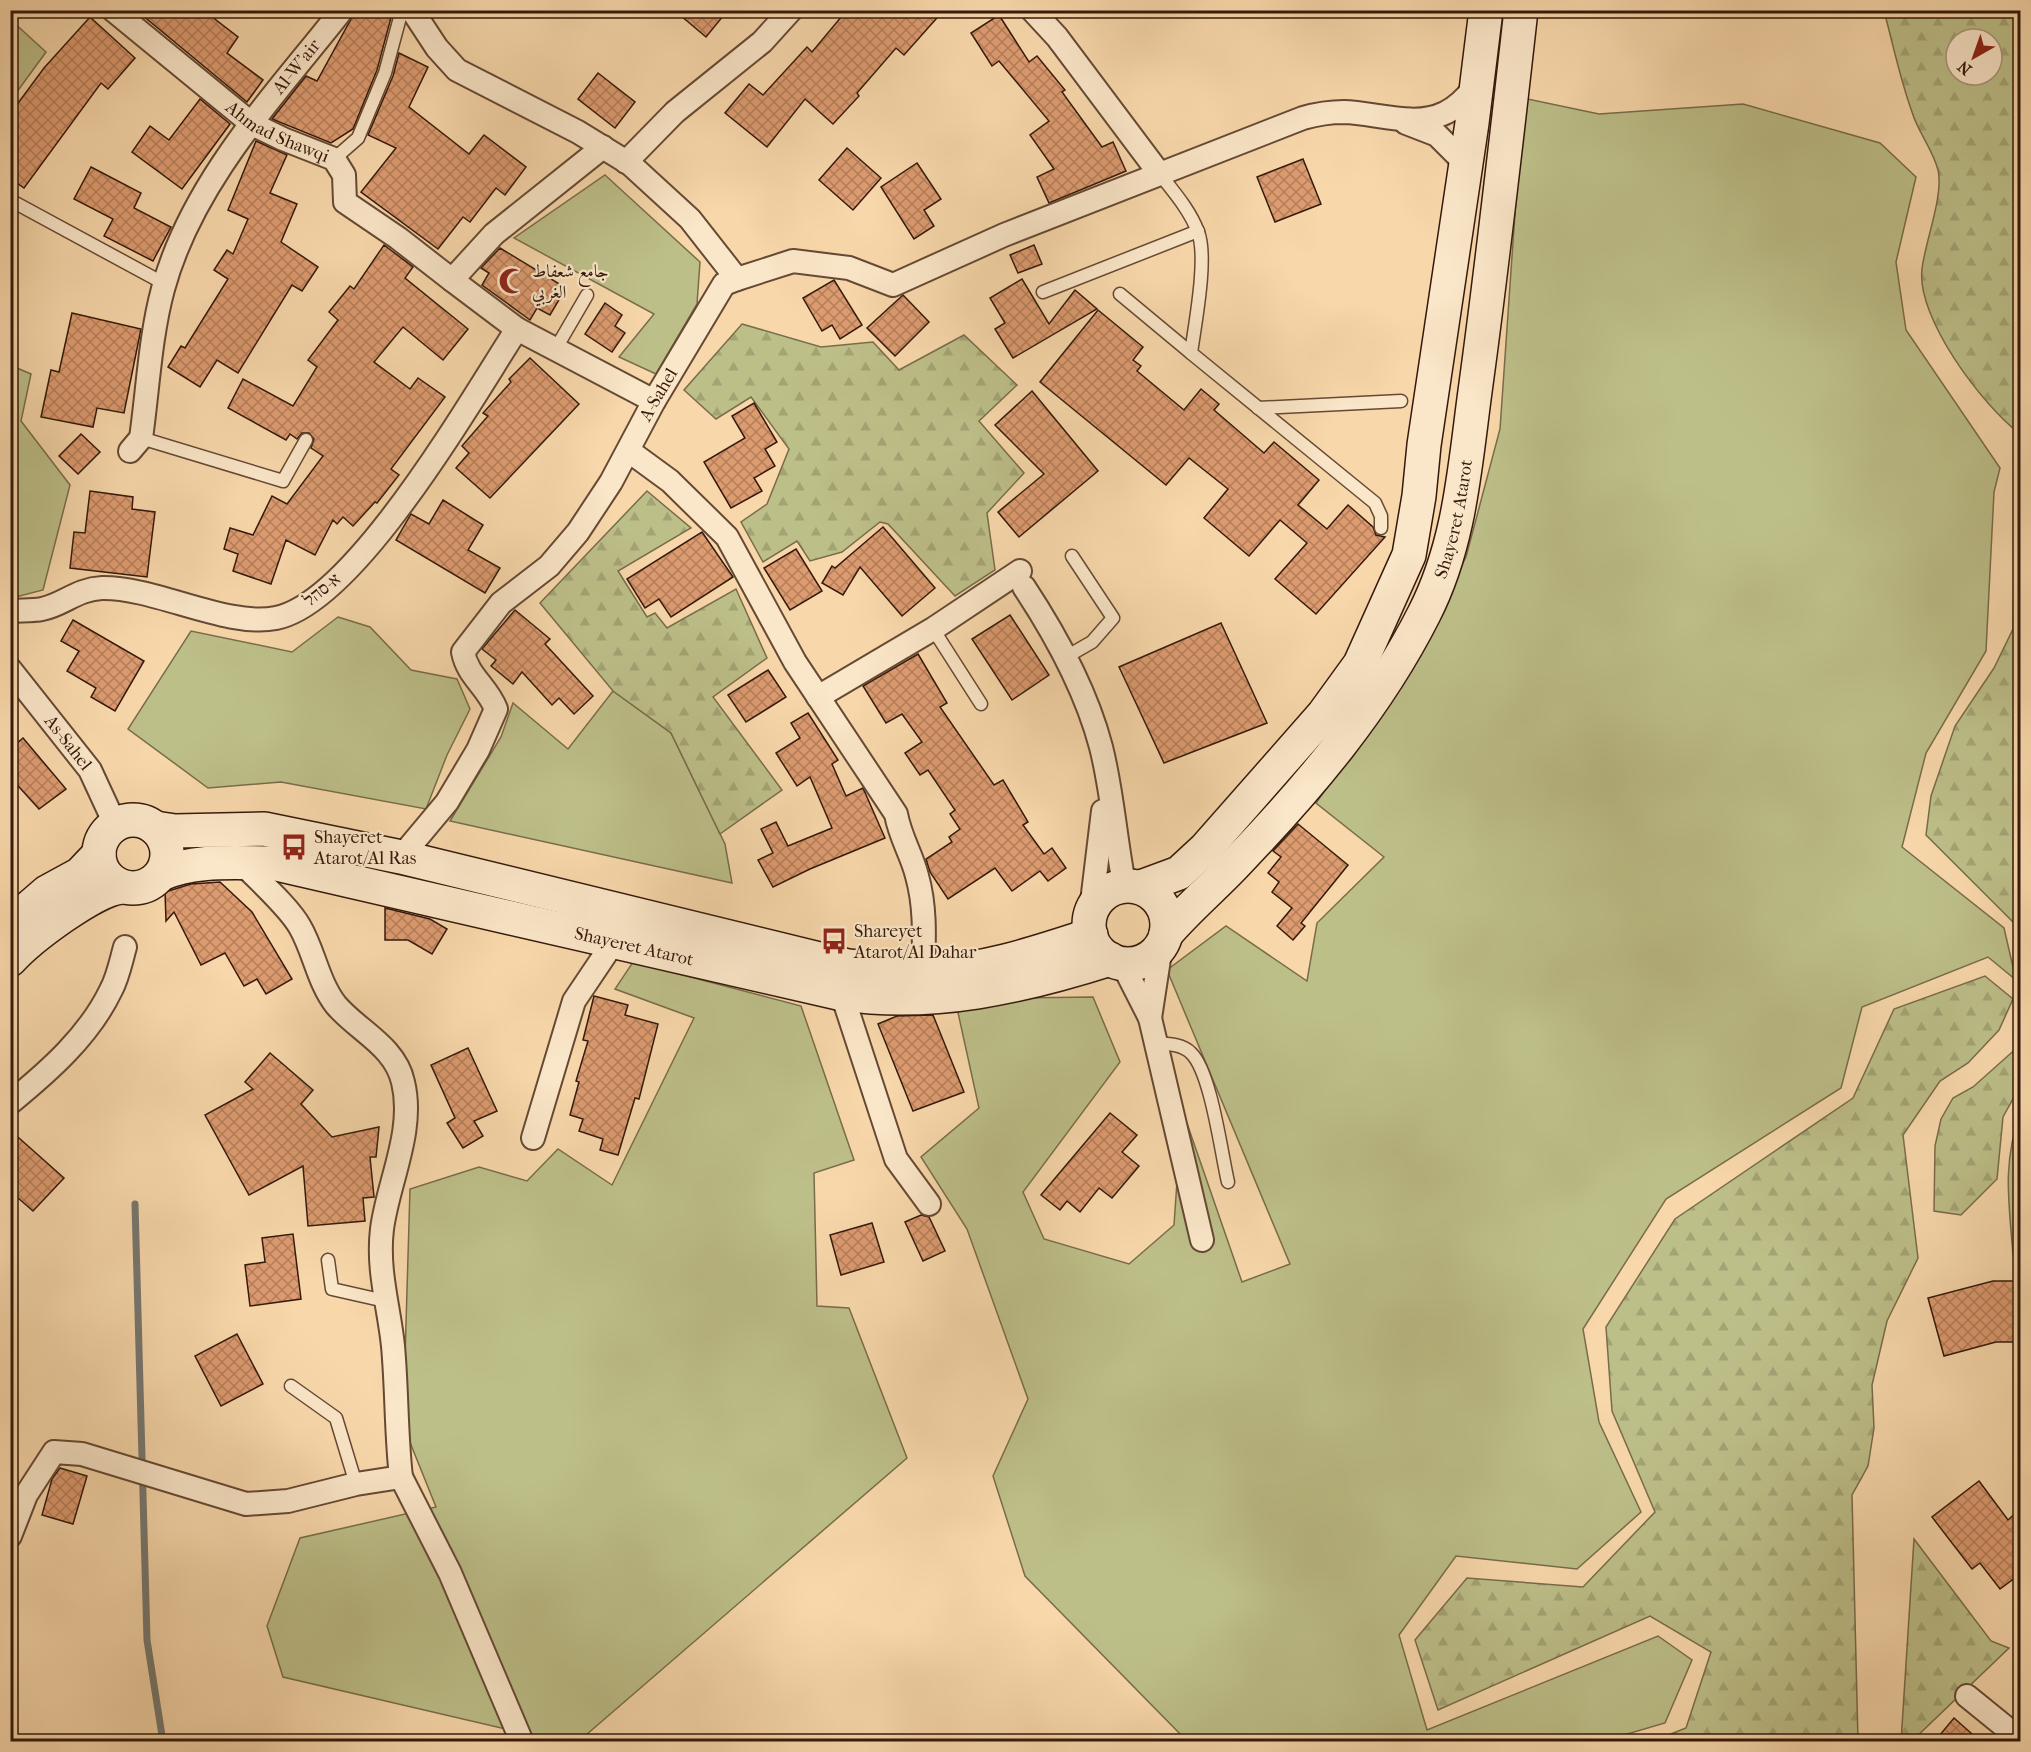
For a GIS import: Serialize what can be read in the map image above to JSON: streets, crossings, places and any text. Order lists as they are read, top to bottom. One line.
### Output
{"streets":{"main road":["Shayeret Atarot"],"street":["Al-W'air","Ahmad Shawqi","A-Sahel","א-סהל","As-Sahel"]},"crossings":[["Al-W'air","Ahmad Shawqi"],["A-Sahel","Shayeret Atarot"],["Shayeret Atarot","As-Sahel"]],"places":{"mosque":["جامع شعفاط الغربي"],"bus stop":["Shayeret Atarot/Al Ras","Shareyet Atarot/Al Dahar"]},"north":"bottom left"}
